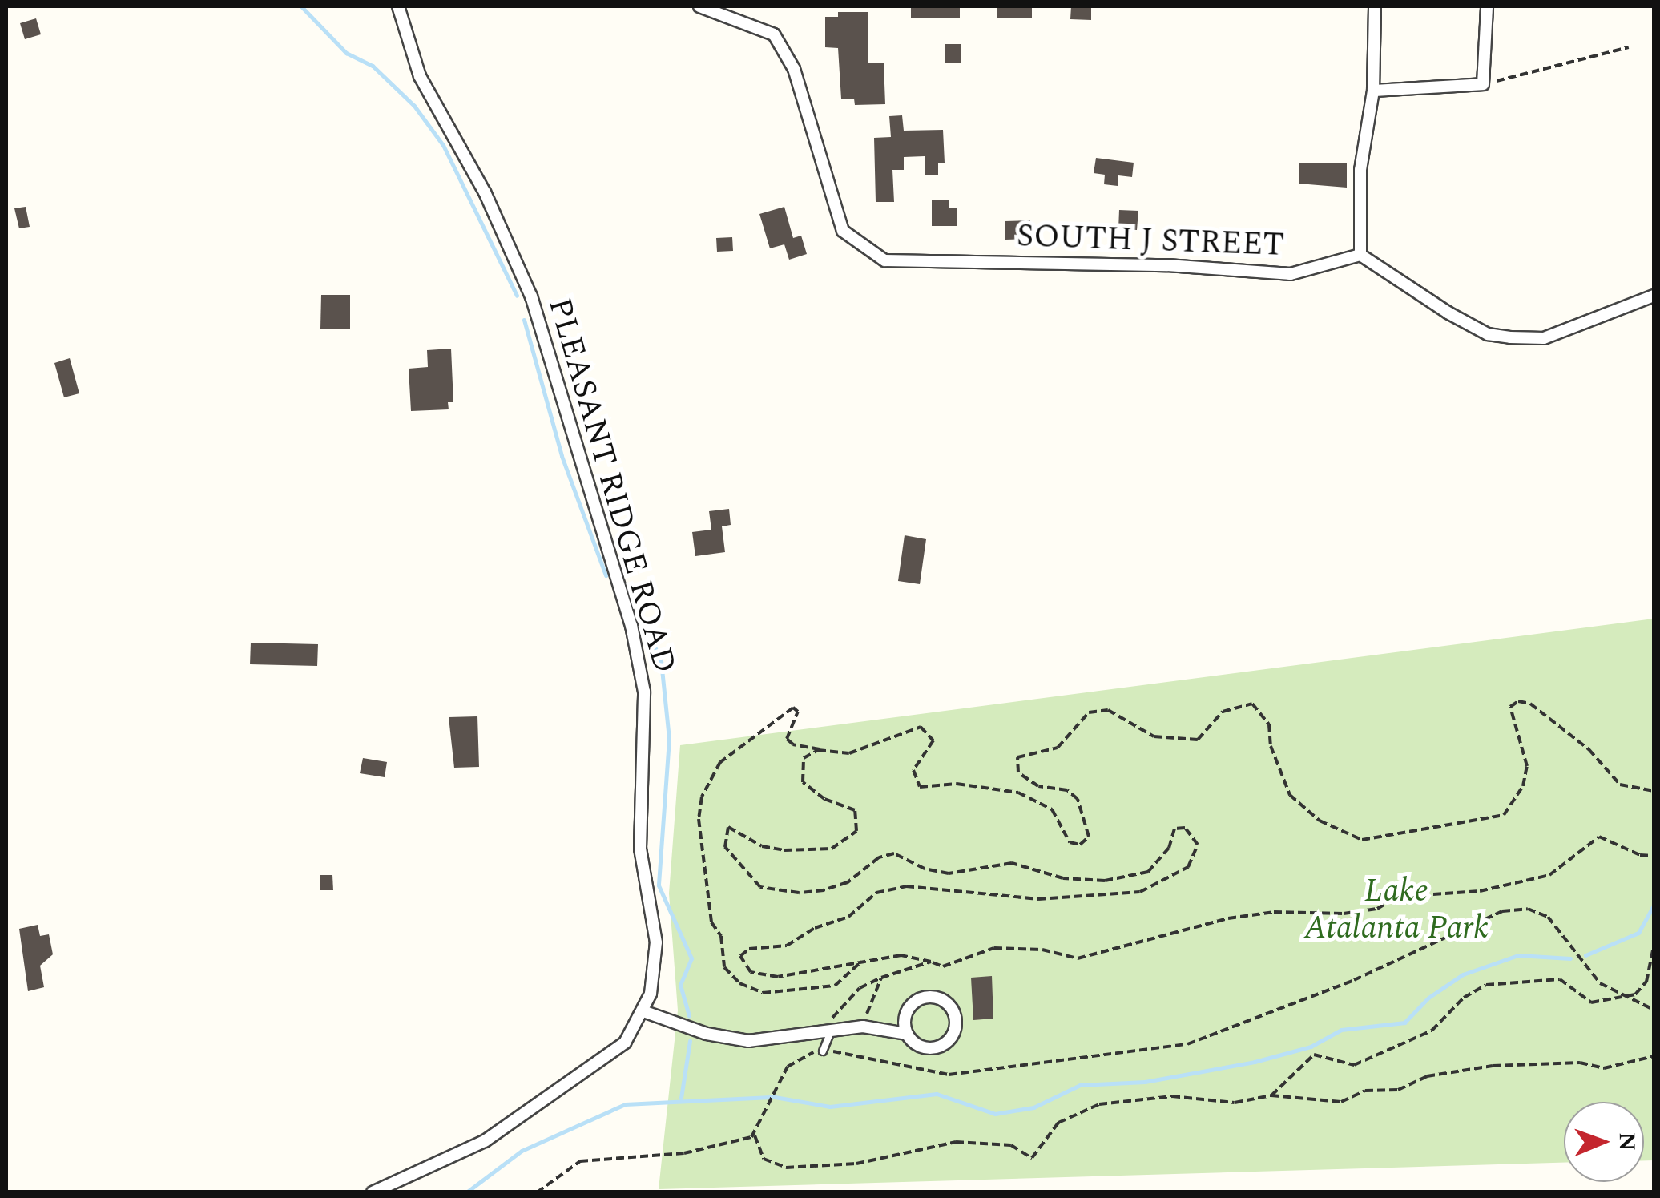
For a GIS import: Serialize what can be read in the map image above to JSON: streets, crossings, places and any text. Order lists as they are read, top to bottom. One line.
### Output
{"streets":{"street":["SOUTH J STREET","PLEASANT RIDGE ROAD"]},"parks":["Lake Atalanta Park"],"north":"right"}
